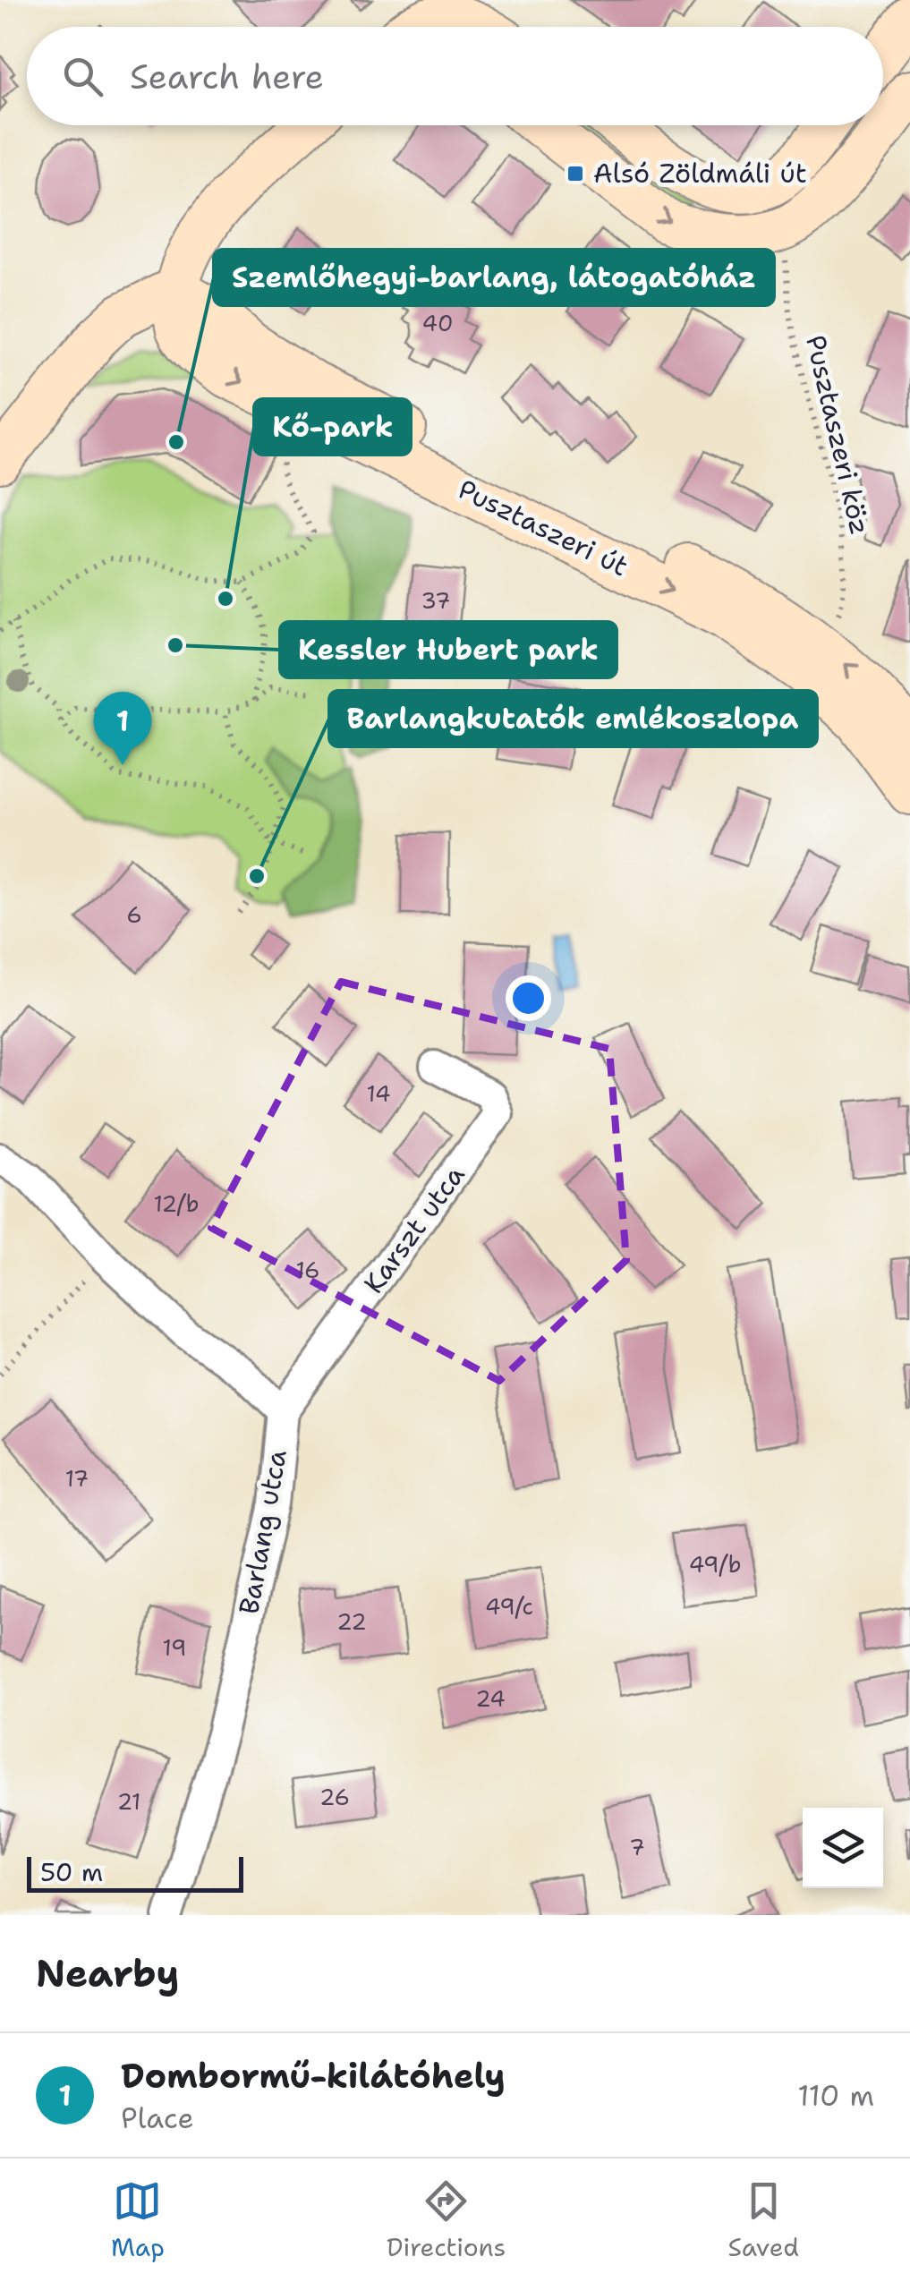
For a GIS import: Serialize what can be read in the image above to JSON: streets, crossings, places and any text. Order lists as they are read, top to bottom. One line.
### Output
{"streets":{"street":["Pusztaszeri út","Karszt utca","Barlang utca"],"path":["Pusztaszeri köz"]},"crossings":[["Pusztaszeri köz","Pusztaszeri út"],["Karszt utca","Barlang utca"]],"places":{"transit":["Alsó Zöldmáli út"],"other":["Szemlőhegyi-barlang, látogatóház","Kő-park","Kessler Hubert park","Barlangkutatók emlékoszlopa"]},"house_numbers":["40","37","6","14","12/b","16","17","49/b","49/c","22","19","24","26","21","7"],"scale_bar":"50 m","page":{"search":"Search here","pins":"1","scale":"50 m","heading":"Nearby","list":[{"mark":"1","name":"Dombormű-kilátóhely","note":"Place","value":"110 m"}],"nav":["Map","Directions","Saved"]}}
